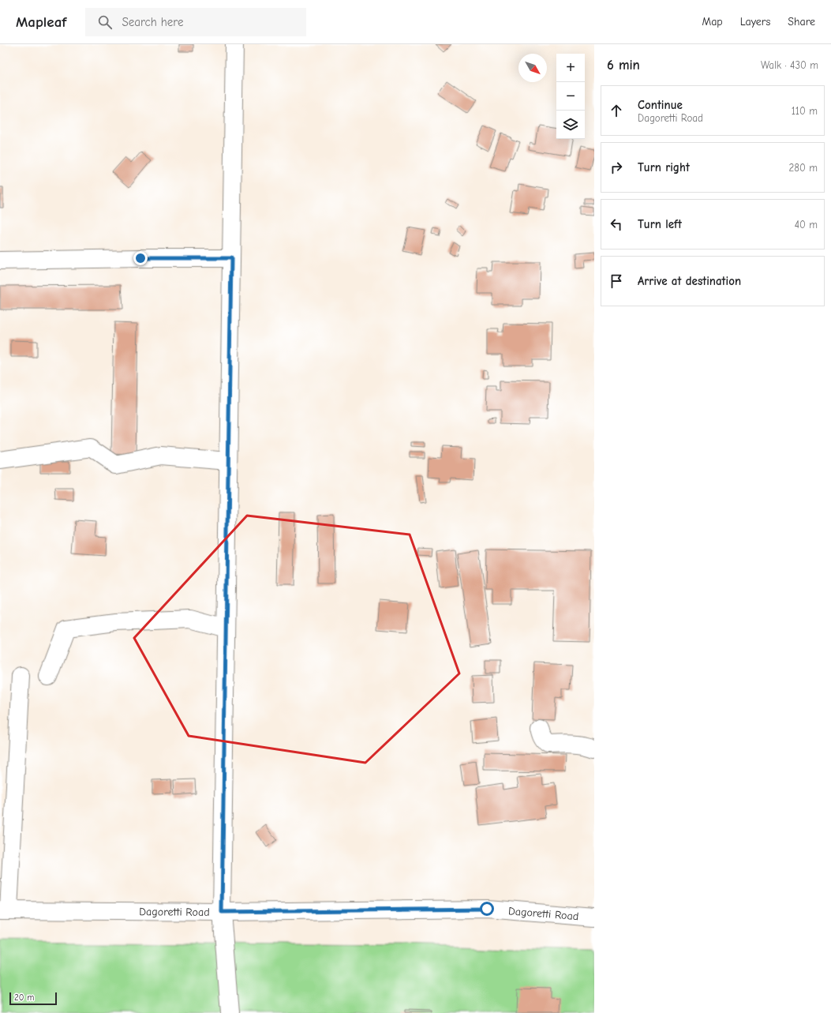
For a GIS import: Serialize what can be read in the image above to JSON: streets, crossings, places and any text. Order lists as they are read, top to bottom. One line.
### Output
{"streets":{"street":["Dagoretti Road"]},"scale_bar":"20 m","north":"bottom right","page":{"header":"Mapleaf","search":"Search here","nav":["Map","Layers","Share"],"heading":["6 min","Walk · 430 m"],"map_buttons":["+","−"],"list":[["Continue","Dagoretti Road","110 m"],["Turn right","280 m"],["Turn left","40 m"],"Arrive at destination"],"scale":"20 m"}}
